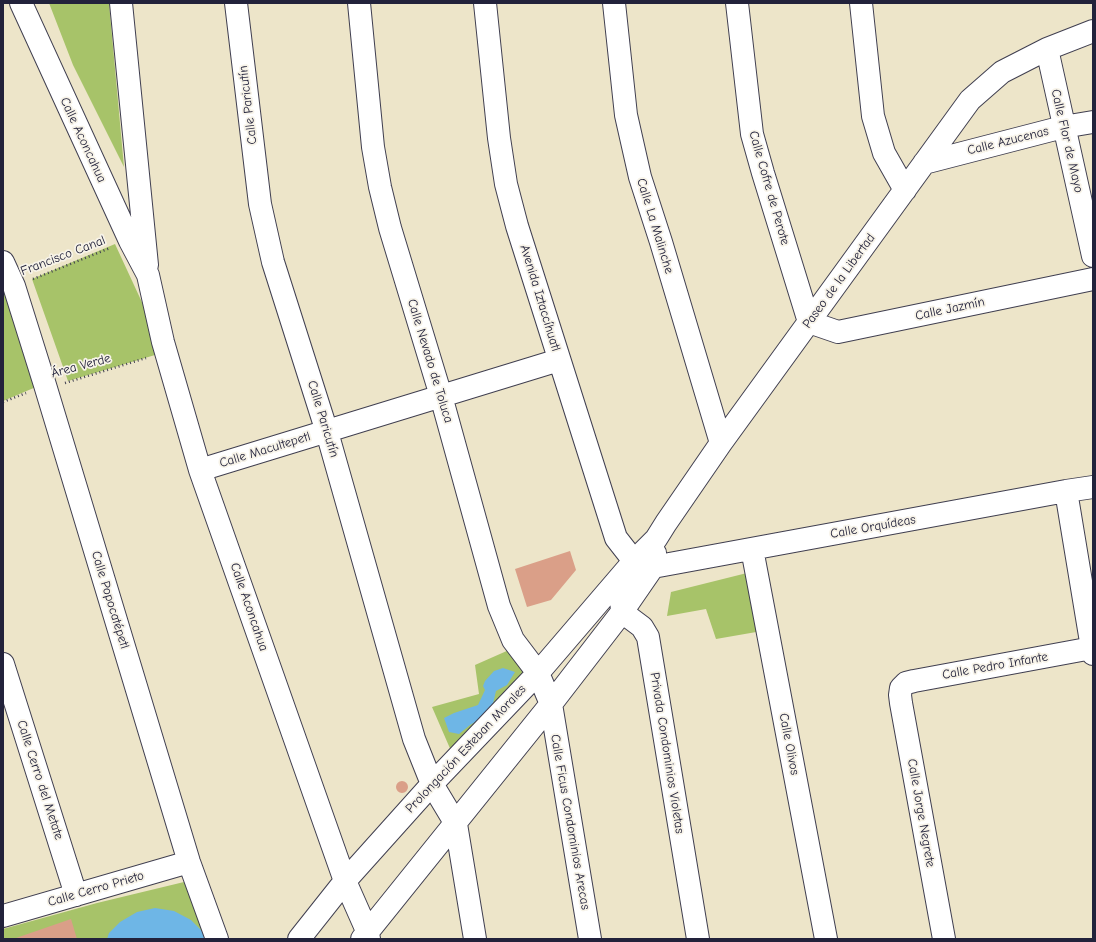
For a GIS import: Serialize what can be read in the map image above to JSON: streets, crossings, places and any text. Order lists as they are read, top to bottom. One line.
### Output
{"streets":{"street":["Calle Paricutín","Calle Aconcahua","Calle Azucenas","Calle Flor de Mayo","Calle Cofre de Perote","Calle La Malinche","Paseo de la Libertad","Avenida Iztaccíhuatl","Calle Jazmín","Calle Nevado de Toluca","Calle Macultepetl","Calle Orquídeas","Calle Popocatépetl","Calle Pedro Infante","Calle Olivos","Prolongación Esteban Morales","Privada Condominios Violetas","Calle Cerro del Metate","Calle Jorge Negrete","Calle Ficus Condominios Arecas","Calle Cerro Prieto"],"path":["Francisco Canal","Área Verde"]},"crossings":[["Calle Paricutín","Calle Macultepetl"],["Calle Paricutín","Prolongación Esteban Morales"],["Calle Aconcahua","Francisco Canal"],["Calle Aconcahua","Área Verde"],["Calle Aconcahua","Calle Macultepetl"],["Calle Aconcahua","Prolongación Esteban Morales"],["Calle Azucenas","Calle Flor de Mayo"],["Calle Azucenas","Paseo de la Libertad"],["Calle Flor de Mayo","Paseo de la Libertad"],["Calle Cofre de Perote","Paseo de la Libertad"],["Calle Cofre de Perote","Calle Jazmín"],["Calle La Malinche","Paseo de la Libertad"],["Francisco Canal","Calle Popocatépetl"],["Paseo de la Libertad","Avenida Iztaccíhuatl"],["Paseo de la Libertad","Calle Jazmín"],["Paseo de la Libertad","Calle Orquídeas"],["Paseo de la Libertad","Prolongación Esteban Morales"],["Avenida Iztaccíhuatl","Calle Macultepetl"],["Avenida Iztaccíhuatl","Calle Orquídeas"],["Avenida Iztaccíhuatl","Prolongación Esteban Morales"],["Calle Nevado de Toluca","Calle Macultepetl"],["Calle Nevado de Toluca","Prolongación Esteban Morales"],["Calle Nevado de Toluca","Calle Ficus Condominios Arecas"],["Área Verde","Calle Popocatépetl"],["Calle Orquídeas","Calle Olivos"],["Calle Orquídeas","Prolongación Esteban Morales"],["Calle Popocatépetl","Calle Cerro Prieto"],["Calle Pedro Infante","Calle Jorge Negrete"],["Calle Cerro del Metate","Calle Cerro Prieto"]]}
